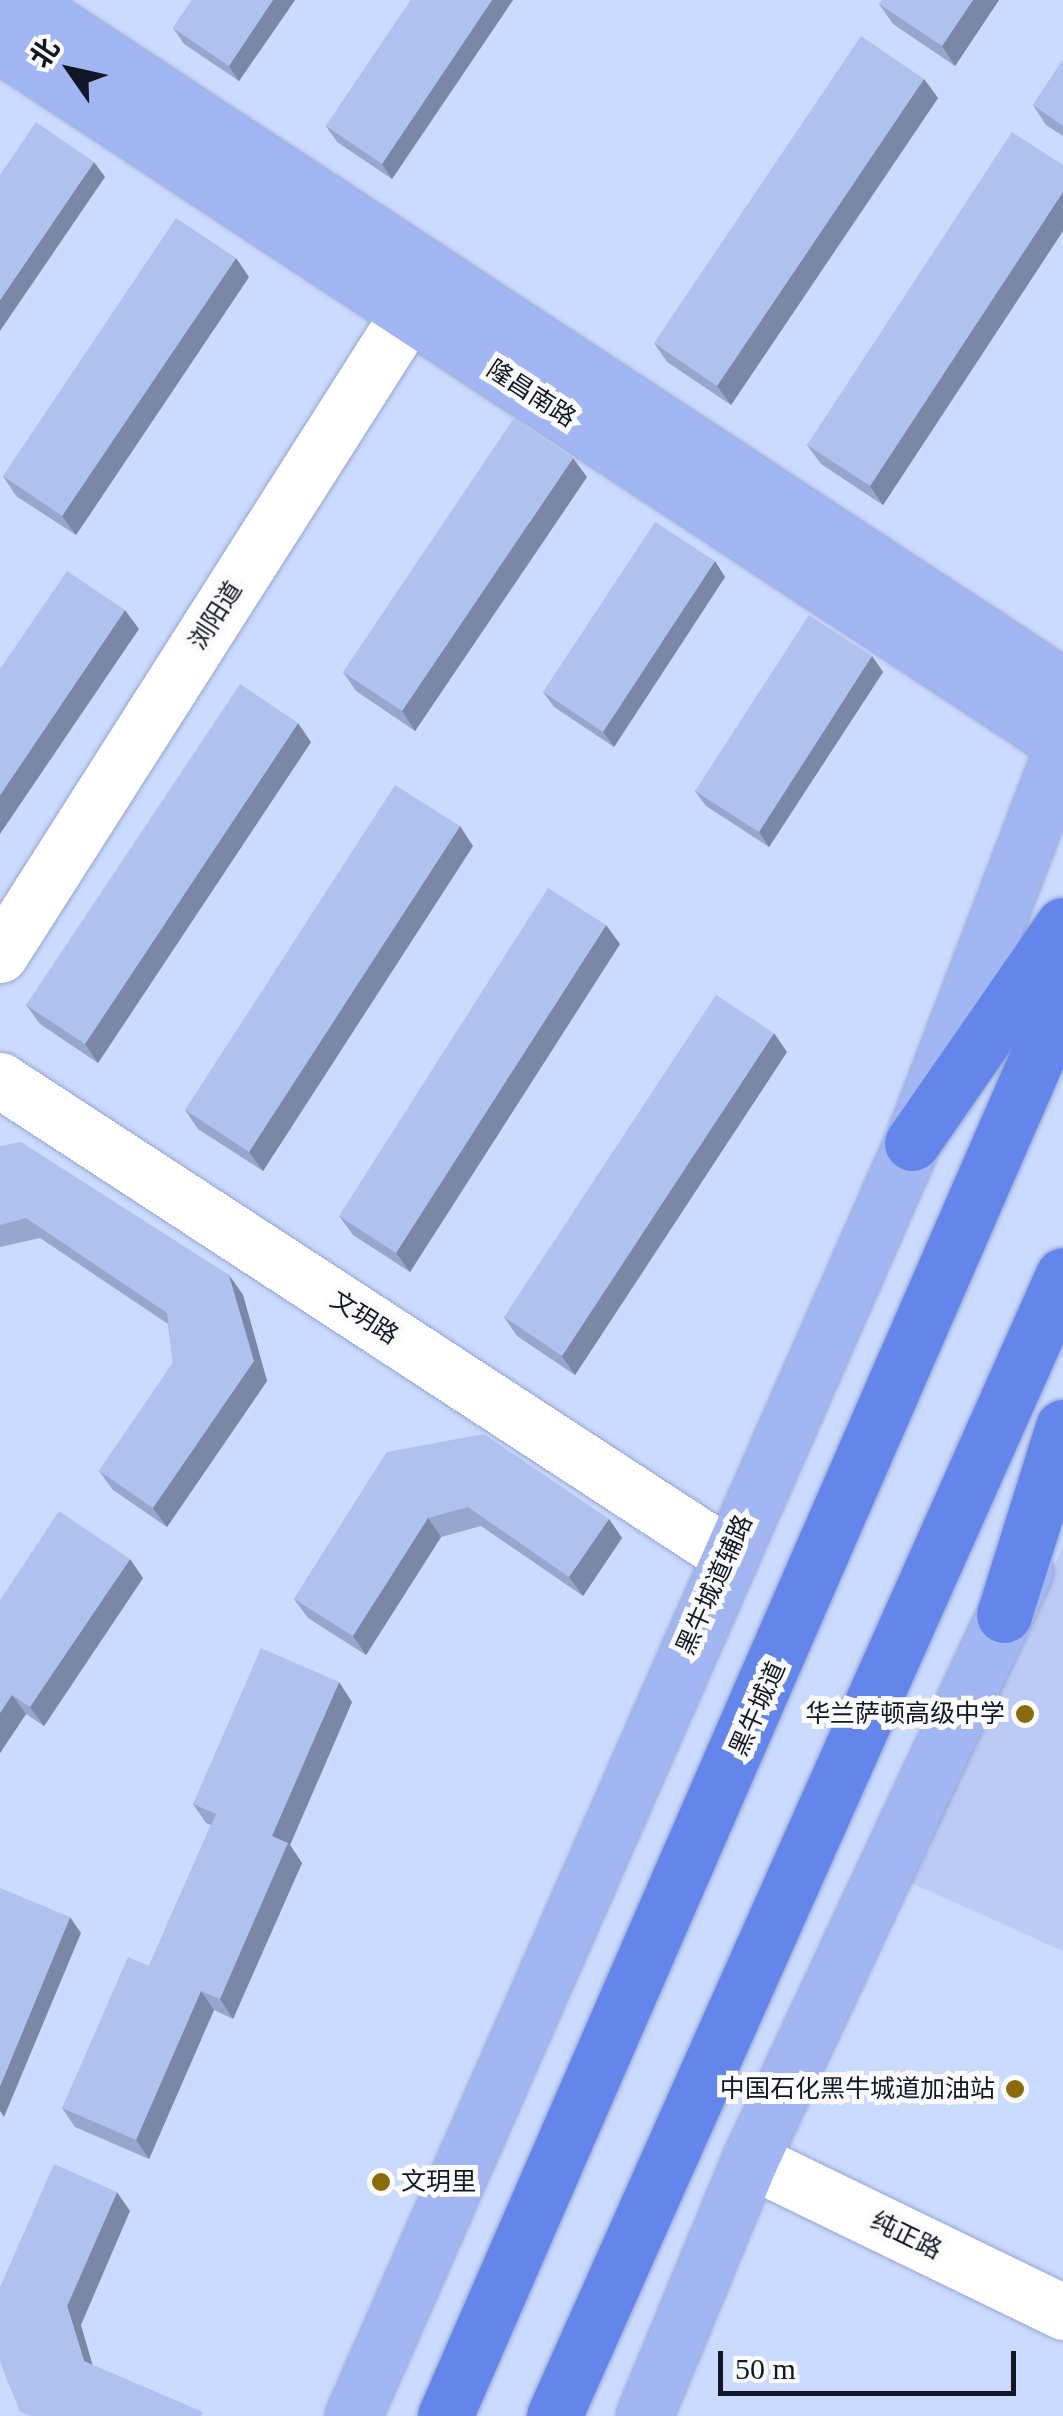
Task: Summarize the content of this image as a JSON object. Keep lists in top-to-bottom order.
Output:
{
  "streets": {
    "highway": ["黑牛城道"],
    "main road": ["隆昌南路", "黑牛城道辅路"],
    "street": ["浏阳道", "文玥路", "纯正路"]
  },
  "crossings": [
    ["隆昌南路", "浏阳道"],
    ["隆昌南路", "黑牛城道辅路"],
    ["文玥路", "黑牛城道辅路"]
  ],
  "places": ["华兰萨顿高级中学", "中国石化黑牛城道加油站", "文玥里"],
  "scale_bar": "50 m",
  "north": "top left"
}
